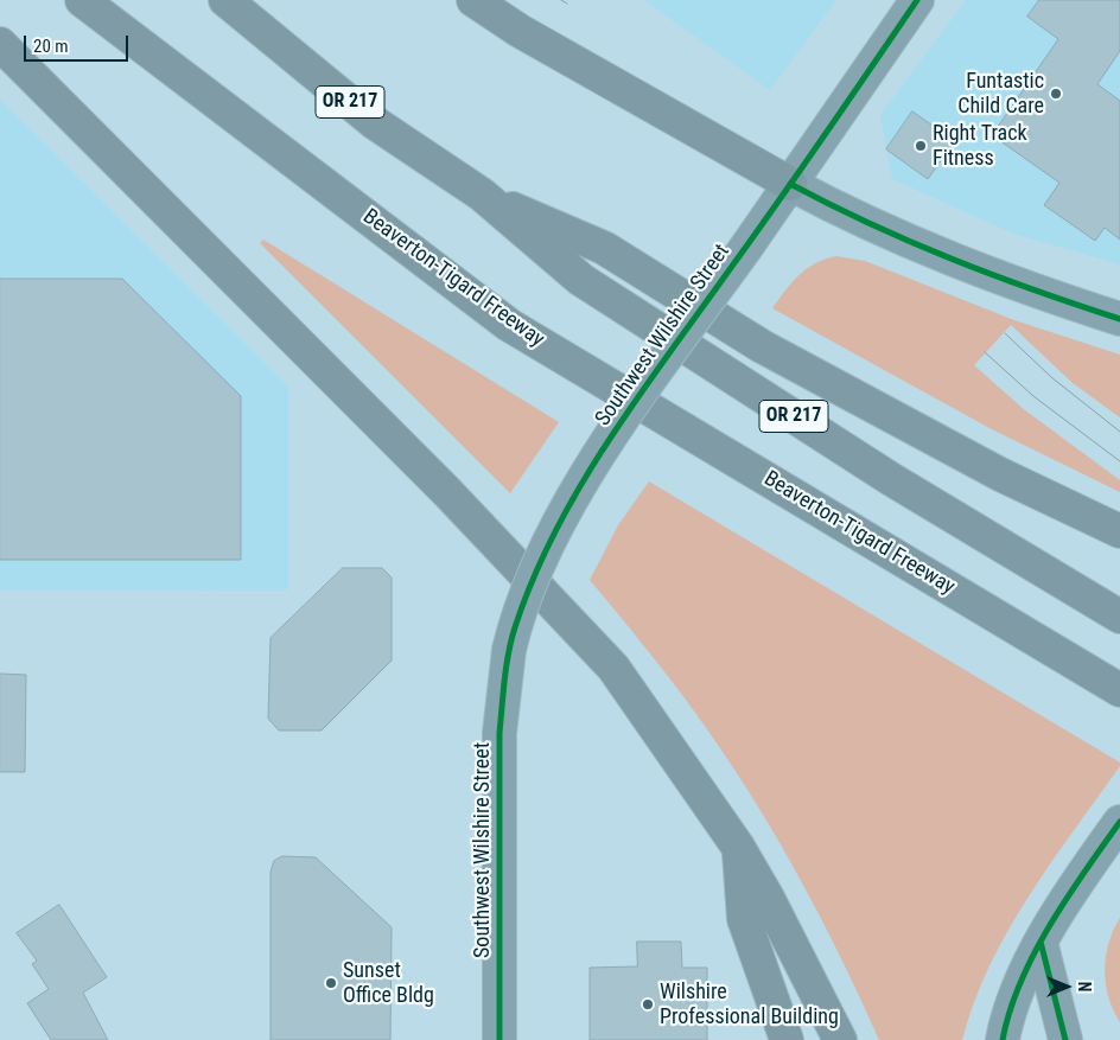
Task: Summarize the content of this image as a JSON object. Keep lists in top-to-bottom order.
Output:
{
  "streets": {
    "highway": ["OR 217", "Beaverton-Tigard Freeway"],
    "street": ["Southwest Wilshire Street"]
  },
  "places": [
    "Funtastic Child Care",
    "Right Track Fitness",
    "Sunset Office Bldg",
    "Wilshire Professional Building"
  ],
  "scale_bar": "20 m",
  "north": "right"
}
